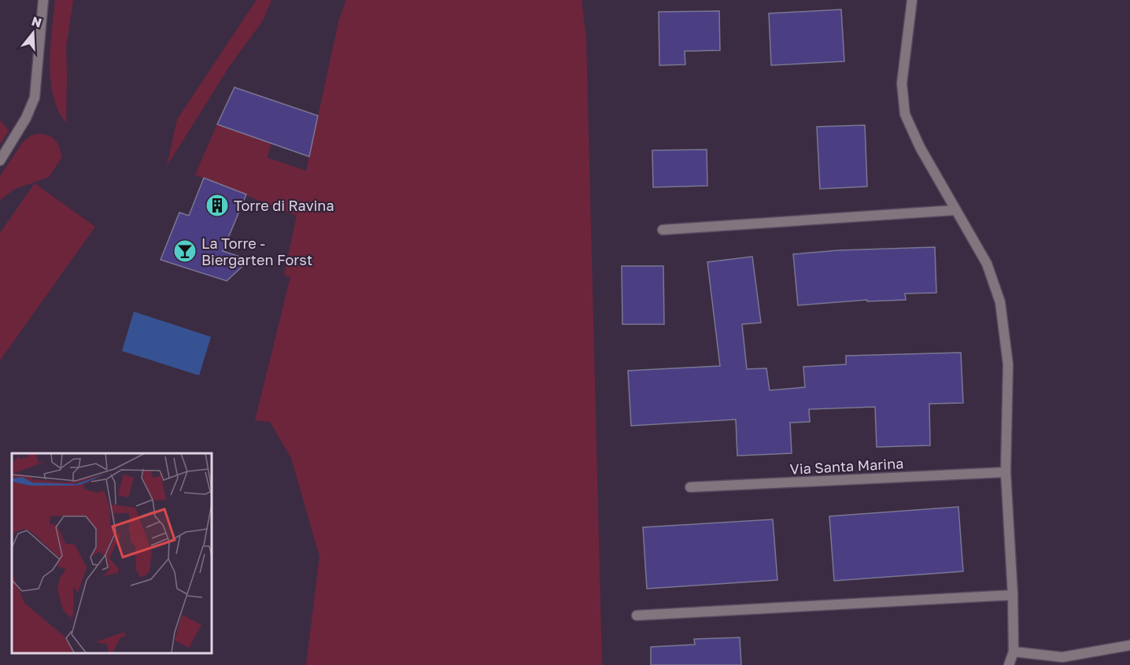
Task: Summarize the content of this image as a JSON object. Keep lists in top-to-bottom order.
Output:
{
  "streets": {
    "street": ["Via Santa Marina"]
  },
  "places": {
    "building": ["Torre di Ravina"],
    "bar": ["La Torre - Biergarten Forst"]
  },
  "north": "top"
}
